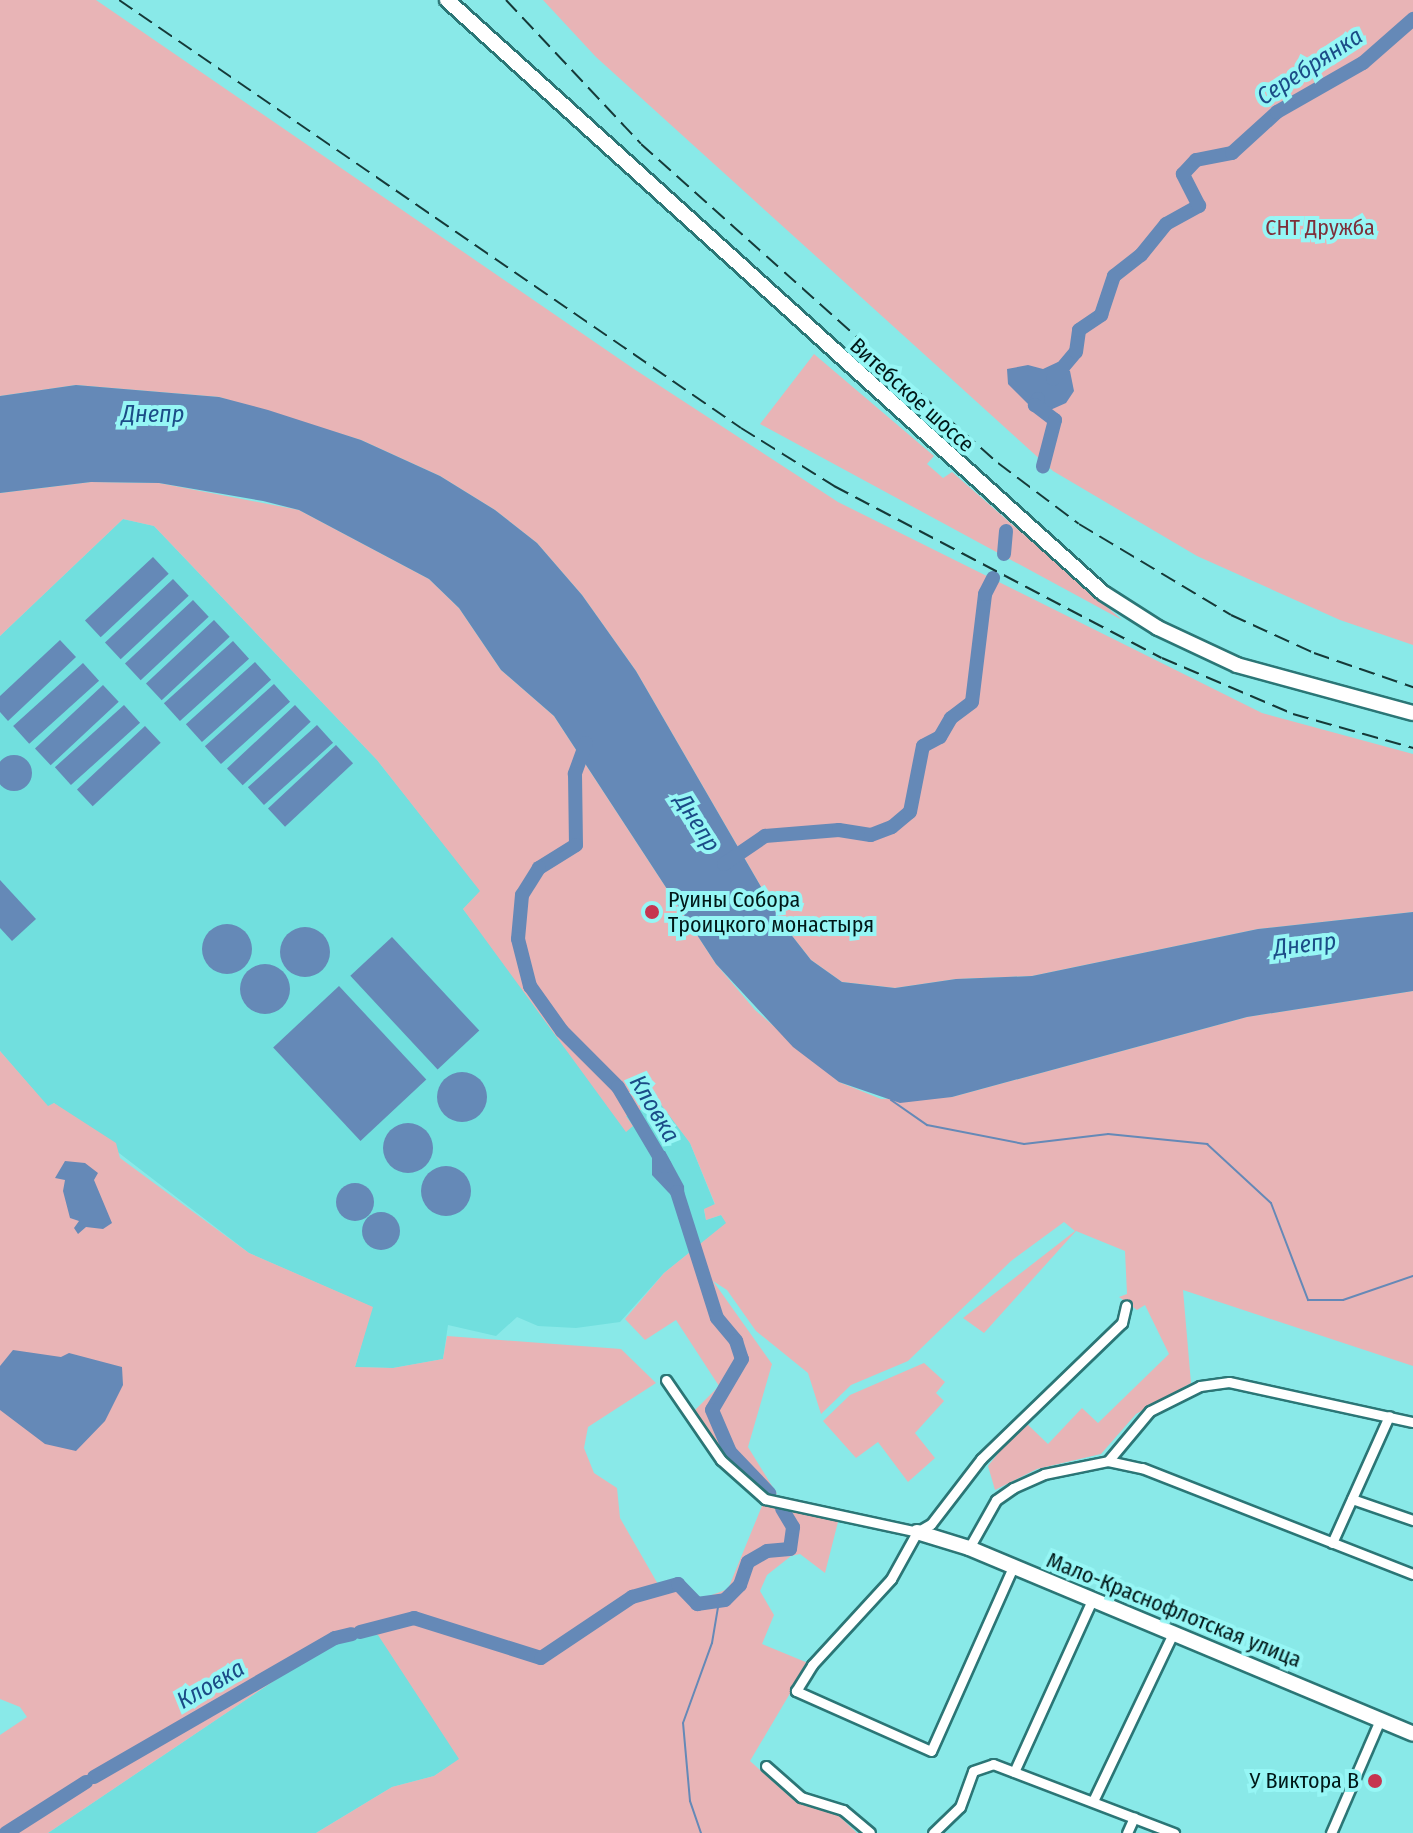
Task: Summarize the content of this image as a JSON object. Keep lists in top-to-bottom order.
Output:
{
  "streets": {
    "main road": ["Витебское шоссе", "Мало-Краснофлотская улица"]
  },
  "water": ["Серебрянка", "Днепр", "Кловка"],
  "parks": ["СНТ Дружба"],
  "places": ["Руины Собора Троицкого монастыря", "У Виктора В"]
}
